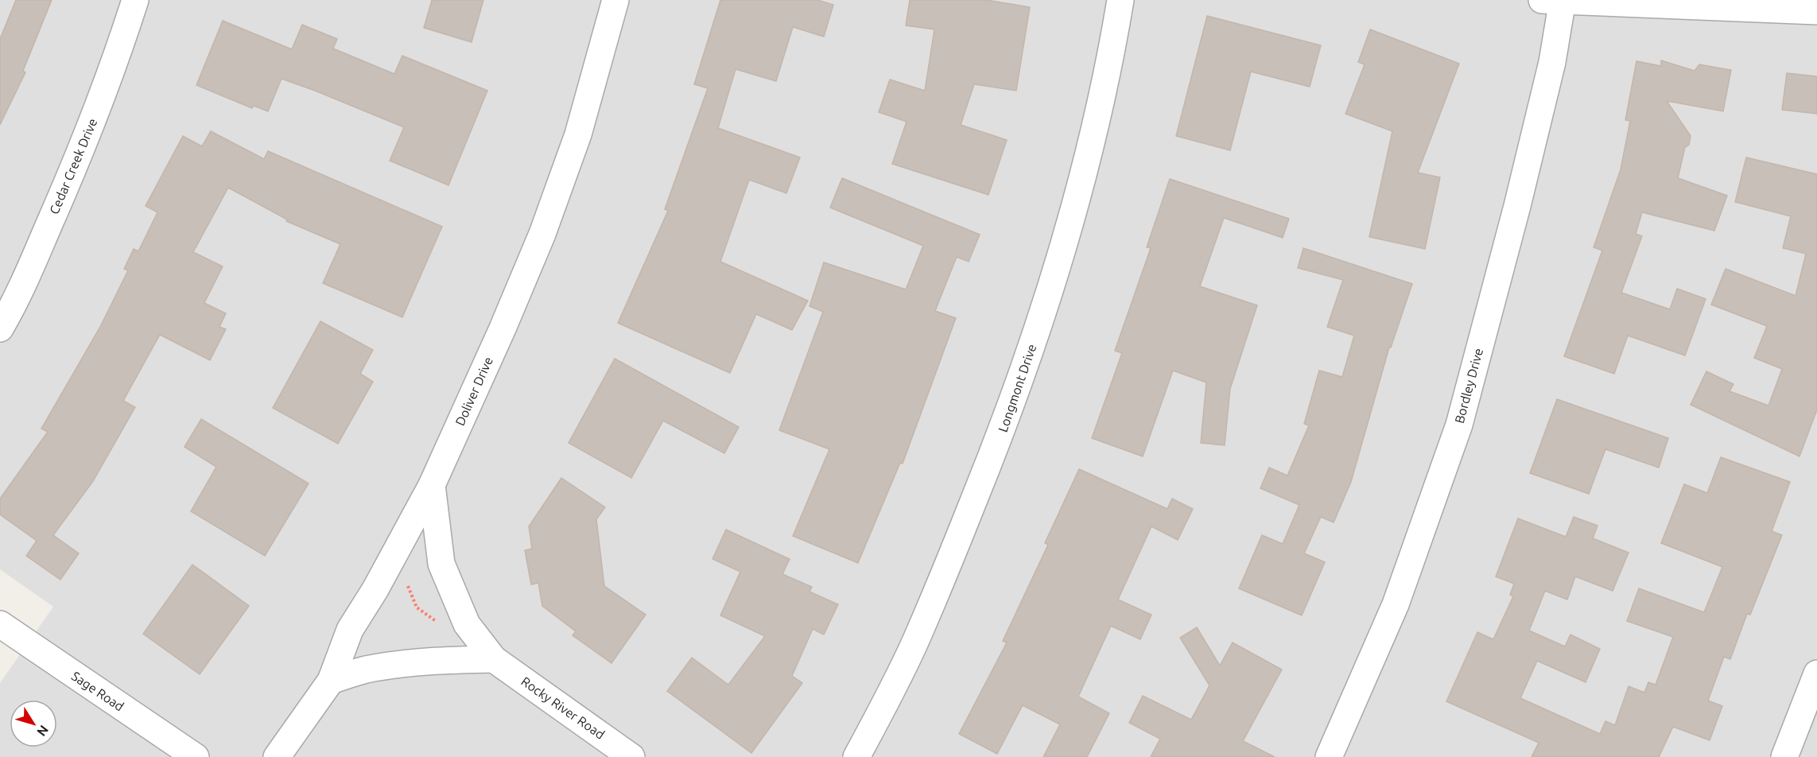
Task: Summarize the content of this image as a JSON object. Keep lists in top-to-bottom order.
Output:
{
  "streets": {
    "street": [
      "Cedar Creek Drive",
      "Bordley Drive",
      "Longmont Drive",
      "Doliver Drive",
      "Sage Road",
      "Rocky River Road"
    ]
  },
  "crossings": [
    ["Doliver Drive", "Rocky River Road"]
  ],
  "north": "bottom right"
}
